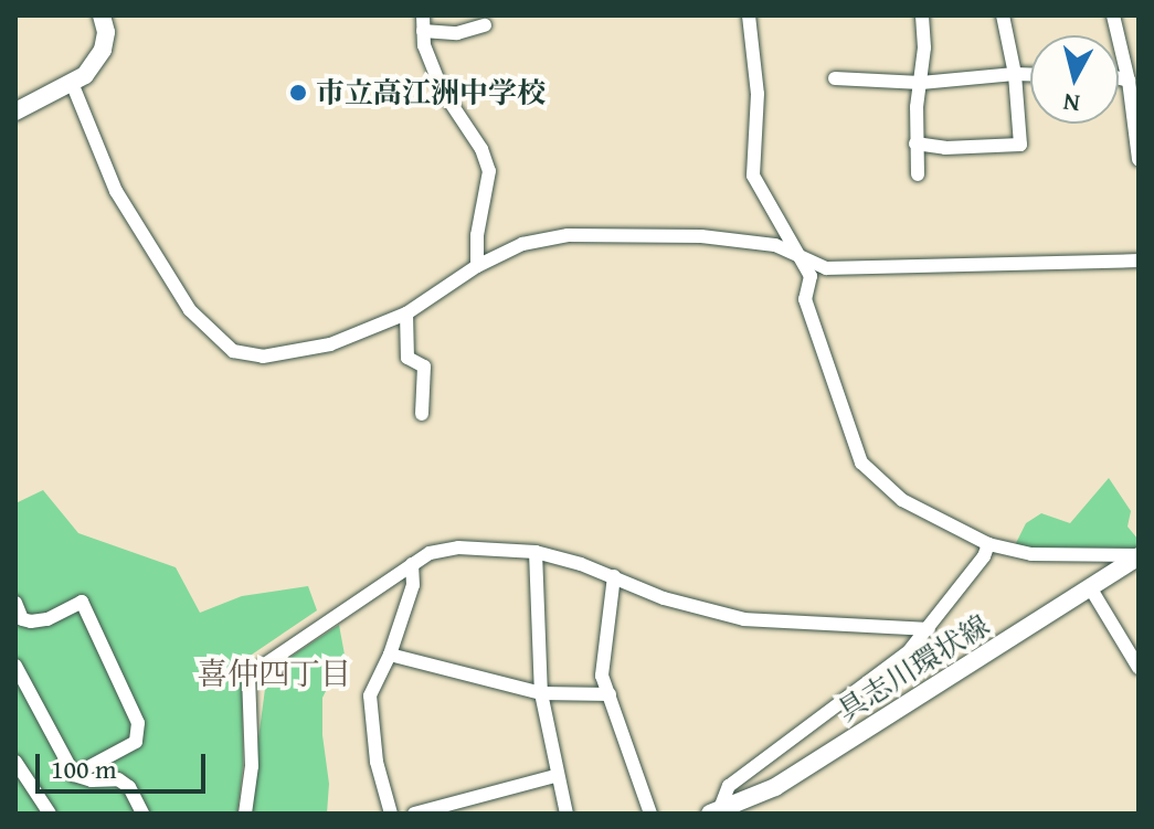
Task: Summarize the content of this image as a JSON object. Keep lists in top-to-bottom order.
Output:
{
  "streets": {
    "main road": ["具志川環状線"]
  },
  "districts": ["喜仲四丁目"],
  "places": ["市立高江洲中学校"],
  "scale_bar": "100 m",
  "north": "bottom"
}
